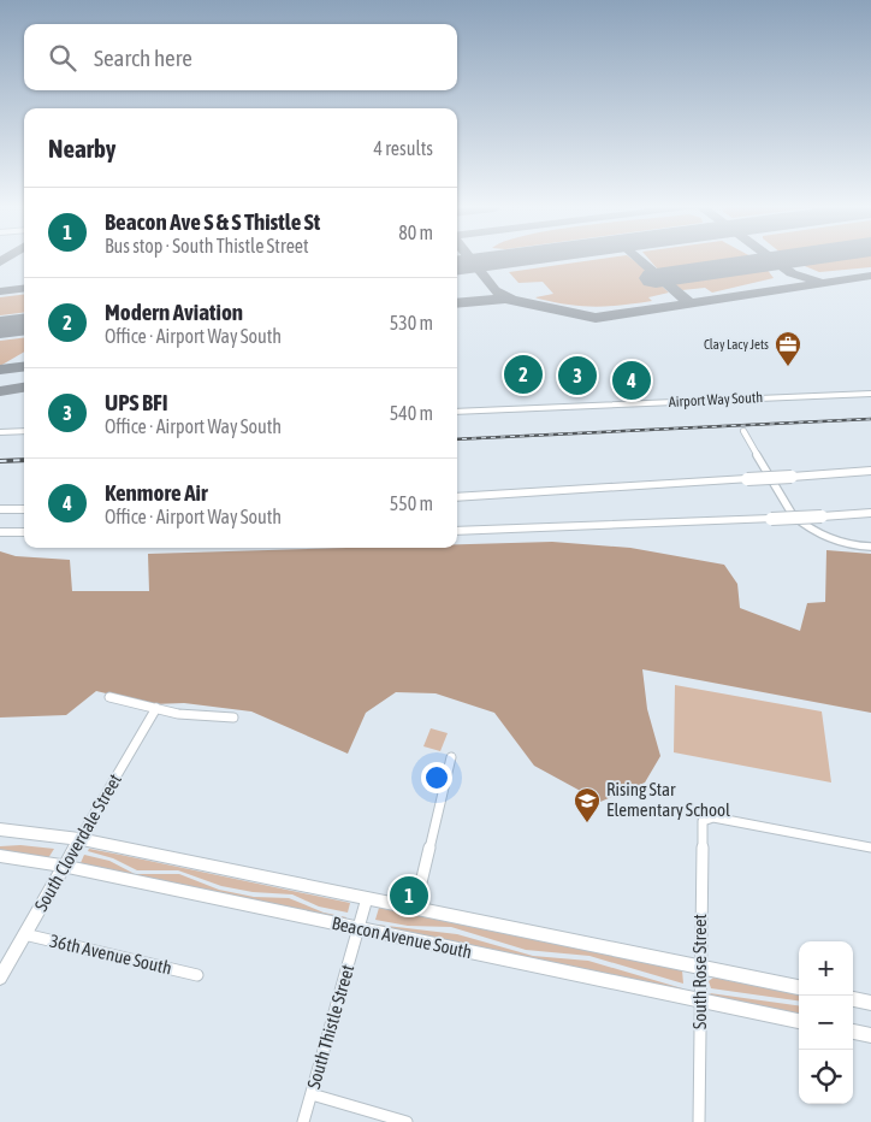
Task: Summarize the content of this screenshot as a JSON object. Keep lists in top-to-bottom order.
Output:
{
  "streets": {
    "main road": ["Airport Way South", "South Cloverdale Street", "Beacon Avenue South"],
    "street": ["36th Avenue South", "South Rose Street", "South Thistle Street"]
  },
  "crossings": [
    ["South Cloverdale Street", "Beacon Avenue South"],
    ["South Cloverdale Street", "36th Avenue South"],
    ["Beacon Avenue South", "South Rose Street"],
    ["Beacon Avenue South", "South Thistle Street"]
  ],
  "places": {
    "office": ["Clay Lacy Jets"],
    "school or university": ["Rising Star Elementary School"]
  },
  "page": {
    "search": "Search here",
    "heading": ["Nearby", "4 results"],
    "list": [
      {
        "mark": "1",
        "name": "Beacon Ave S & S Thistle St",
        "note": "Bus stop · South Thistle Street",
        "value": "80 m"
      },
      {
        "mark": "2",
        "name": "Modern Aviation",
        "note": "Office · Airport Way South",
        "value": "530 m"
      },
      {
        "mark": "3",
        "name": "UPS BFI",
        "note": "Office · Airport Way South",
        "value": "540 m"
      },
      {
        "mark": "4",
        "name": "Kenmore Air",
        "note": "Office · Airport Way South",
        "value": "550 m"
      }
    ],
    "pins": [
      "2",
      "3",
      "4",
      "1"
    ],
    "map_buttons": ["+", "−"]
  }
}
